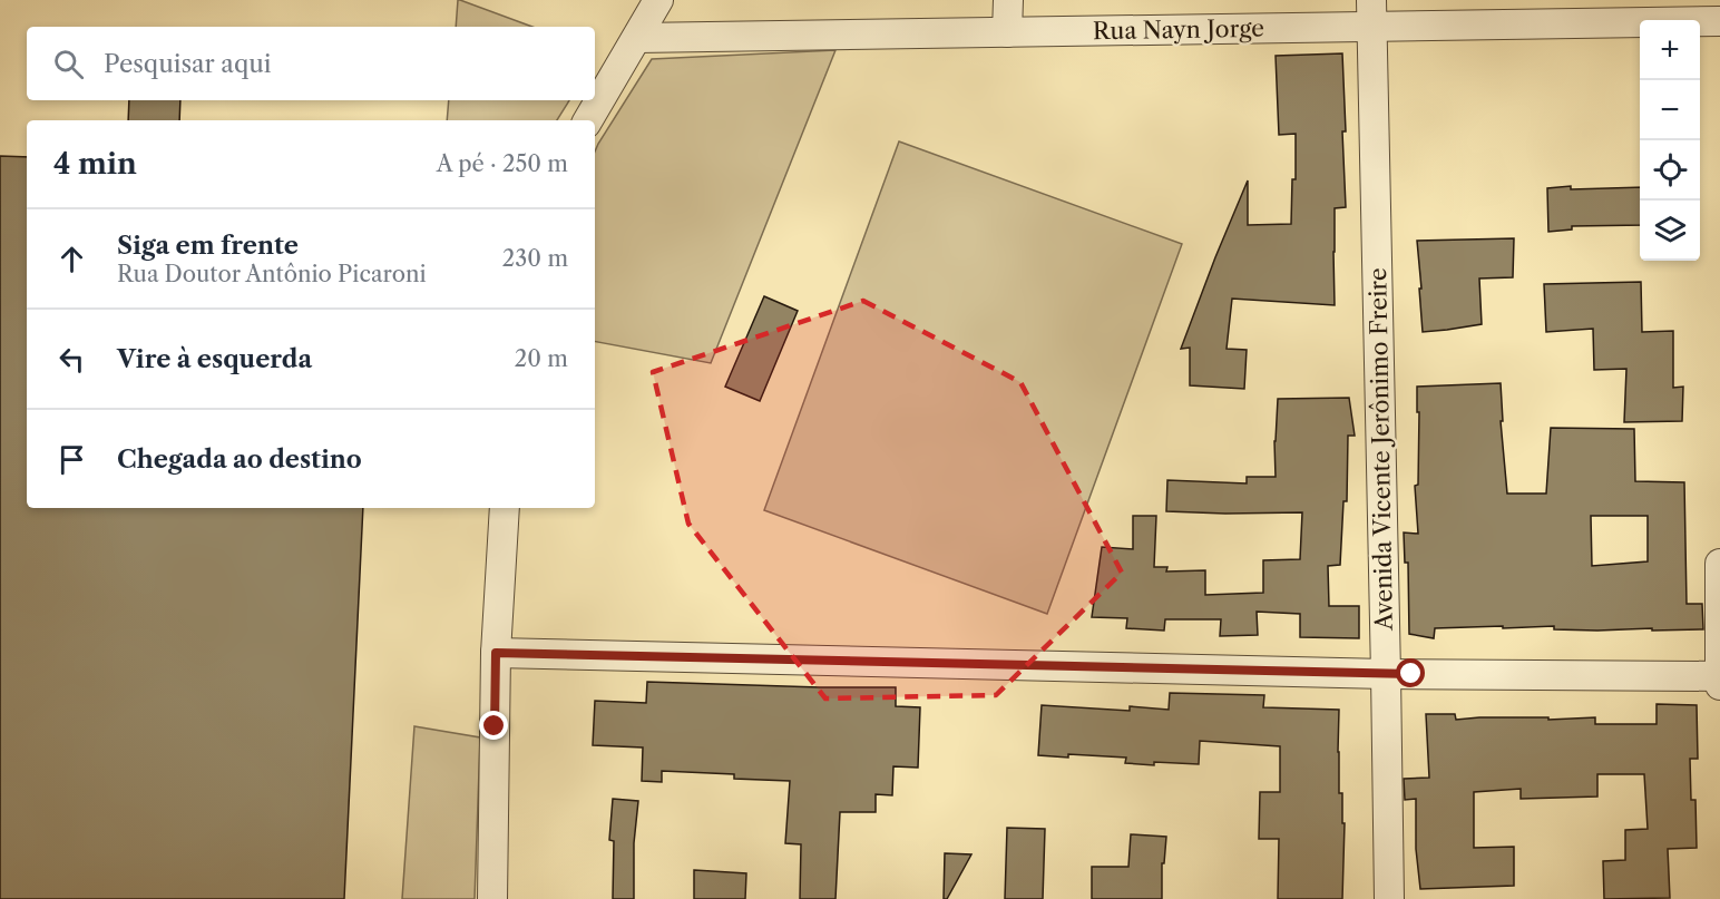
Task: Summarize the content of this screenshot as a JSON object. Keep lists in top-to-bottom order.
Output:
{
  "streets": {
    "street": ["Rua Nayn Jorge", "Avenida Vicente Jerônimo Freire"]
  },
  "crossings": [
    ["Rua Nayn Jorge", "Avenida Vicente Jerônimo Freire"]
  ],
  "page": {
    "map_buttons": ["+", "−"],
    "search": "Pesquisar aqui",
    "heading": ["4 min", "A pé · 250 m"],
    "list": [
      ["Siga em frente", "Rua Doutor Antônio Picaroni", "230 m"],
      ["Vire à esquerda", "20 m"],
      "Chegada ao destino"
    ]
  }
}
